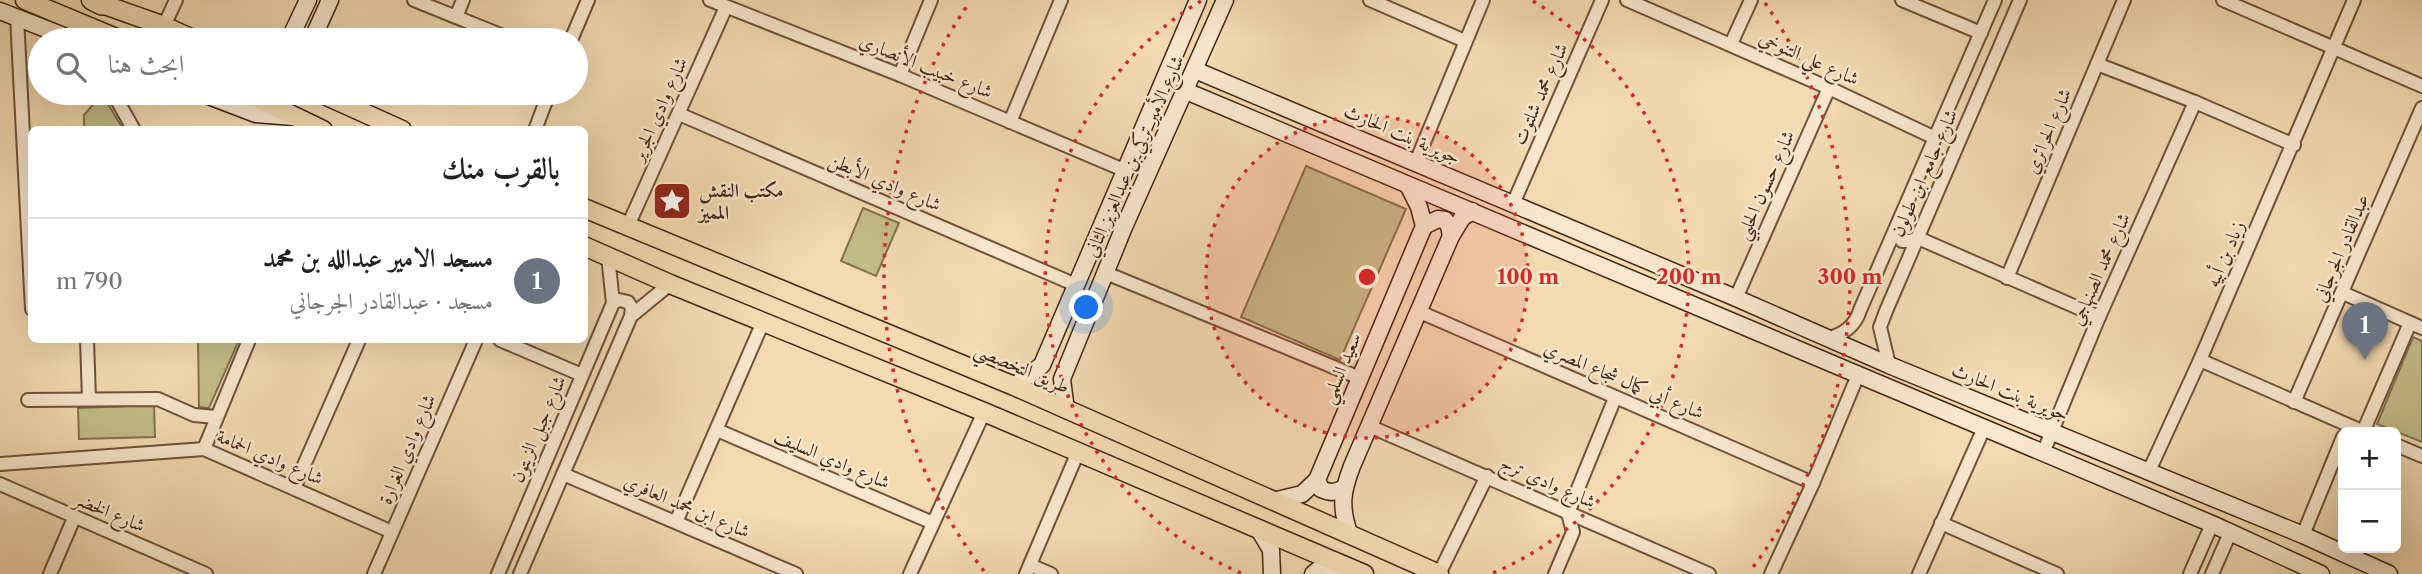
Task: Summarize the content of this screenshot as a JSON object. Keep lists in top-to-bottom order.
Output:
{
  "streets": {
    "main road": ["طريق التخصصي"],
    "street": [
      "شارع علي التنوخي",
      "شارع خبيب الأنصاري",
      "شارع محمد شلتوت",
      "شارع وادي الجرير",
      "شارع الحرائري",
      "جويرية بنت الحارث",
      "شارع الأمير تركي بن عبدالعزيز الثاني",
      "شارع جامع ابن طولون",
      "شارع وادي الأبطن",
      "شارع حسون الحلبي",
      "عبدالقادر الجرجاني",
      "زياد بن أبيه",
      "شارع محمد الصنهاجي",
      "سعيد السلمي",
      "شارع أبي كمال شجاع المصري",
      "شارع جبل الزيتون",
      "شارع وادي الغرارة",
      "شارع وادي الحمامة",
      "شارع وادي السليف",
      "شارع وادي ترج",
      "شارع ابن محمد العافري",
      "شارع الخضر"
    ]
  },
  "crossings": [
    ["شارع علي التنوخي", "شارع جامع ابن طولون"],
    ["شارع علي التنوخي", "شارع حسون الحلبي"],
    ["شارع خبيب الأنصاري", "شارع وادي الجرير"],
    ["شارع خبيب الأنصاري", "شارع الأمير تركي بن عبدالعزيز الثاني"],
    ["شارع محمد شلتوت", "جويرية بنت الحارث"],
    ["شارع وادي الجرير", "شارع وادي الأبطن"],
    ["شارع وادي الجرير", "طريق التخصصي"],
    ["جويرية بنت الحارث", "شارع الأمير تركي بن عبدالعزيز الثاني"],
    ["جويرية بنت الحارث", "شارع جامع ابن طولون"],
    ["جويرية بنت الحارث", "شارع حسون الحلبي"],
    ["جويرية بنت الحارث", "زياد بن أبيه"],
    ["جويرية بنت الحارث", "شارع محمد الصنهاجي"],
    ["شارع الأمير تركي بن عبدالعزيز الثاني", "شارع وادي الأبطن"],
    ["شارع الأمير تركي بن عبدالعزيز الثاني", "طريق التخصصي"],
    ["شارع جبل الزيتون", "شارع ابن محمد العافري"],
    ["شارع وادي الغرارة", "شارع وادي الحمامة"]
  ],
  "places": {
    "place": ["مكتب النقش المميز"]
  },
  "page": {
    "search": "ابحث هنا",
    "heading": "بالقرب منك",
    "list": [
      {
        "mark": "1",
        "name": "مسجد الامير عبدالله بن محمد",
        "note": "مسجد · عبدالقادر الجرجاني",
        "value": "790 m"
      }
    ],
    "pins": "1",
    "map_buttons": ["+", "−"]
  },
  "rings": ["100 m", "200 m", "300 m"]
}
